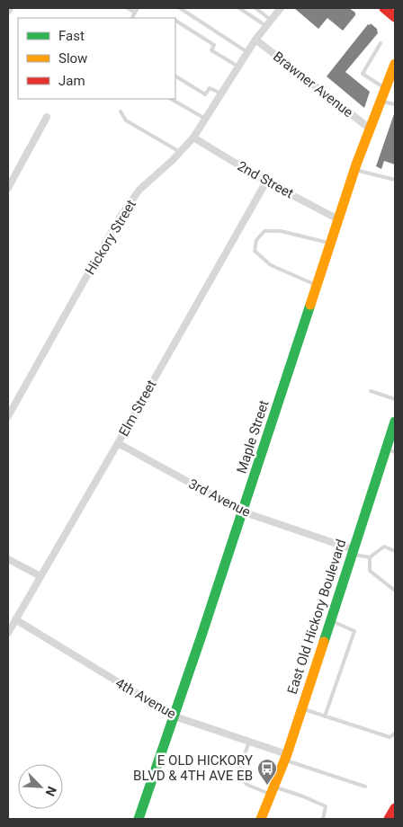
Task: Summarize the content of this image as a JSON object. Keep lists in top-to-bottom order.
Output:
{
  "streets": {
    "street": [
      "Brawner Avenue",
      "2nd Street",
      "Hickory Street",
      "Elm Street",
      "Maple Street",
      "3rd Avenue",
      "East Old Hickory Boulevard",
      "4th Avenue"
    ]
  },
  "crossings": [
    ["Brawner Avenue", "Hickory Street"],
    ["Brawner Avenue", "Maple Street"],
    ["2nd Street", "Hickory Street"],
    ["2nd Street", "Elm Street"],
    ["2nd Street", "Maple Street"],
    ["Elm Street", "3rd Avenue"],
    ["Elm Street", "4th Avenue"],
    ["Maple Street", "3rd Avenue"],
    ["Maple Street", "4th Avenue"],
    ["3rd Avenue", "East Old Hickory Boulevard"],
    ["East Old Hickory Boulevard", "4th Avenue"]
  ],
  "places": {
    "bus stop": ["E OLD HICKORY BLVD & 4TH AVE EB"]
  },
  "legend": ["Fast", "Slow", "Jam"],
  "north": "bottom right"
}
